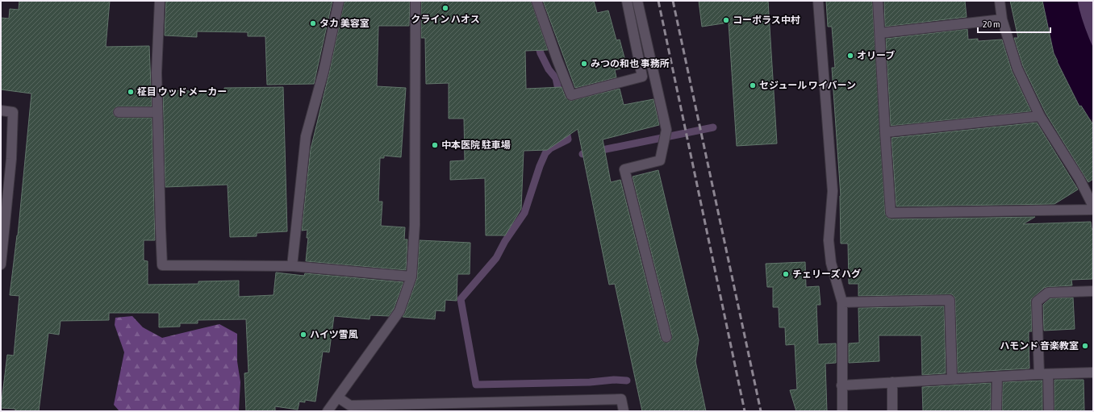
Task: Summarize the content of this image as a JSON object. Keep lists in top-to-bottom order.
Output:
{
  "places": [
    "クライン ハオス",
    "コーポラス中村",
    "タカ 美容室",
    "オリーブ",
    "みつの和也 事務所",
    "セジュール ワイバーン",
    "柾目 ウッド メーカー",
    "中本医院 駐車場",
    "チェリーズ ハグ",
    "ハイツ雪風",
    "ハモンド 音楽教室"
  ],
  "scale_bar": "20 m"
}
